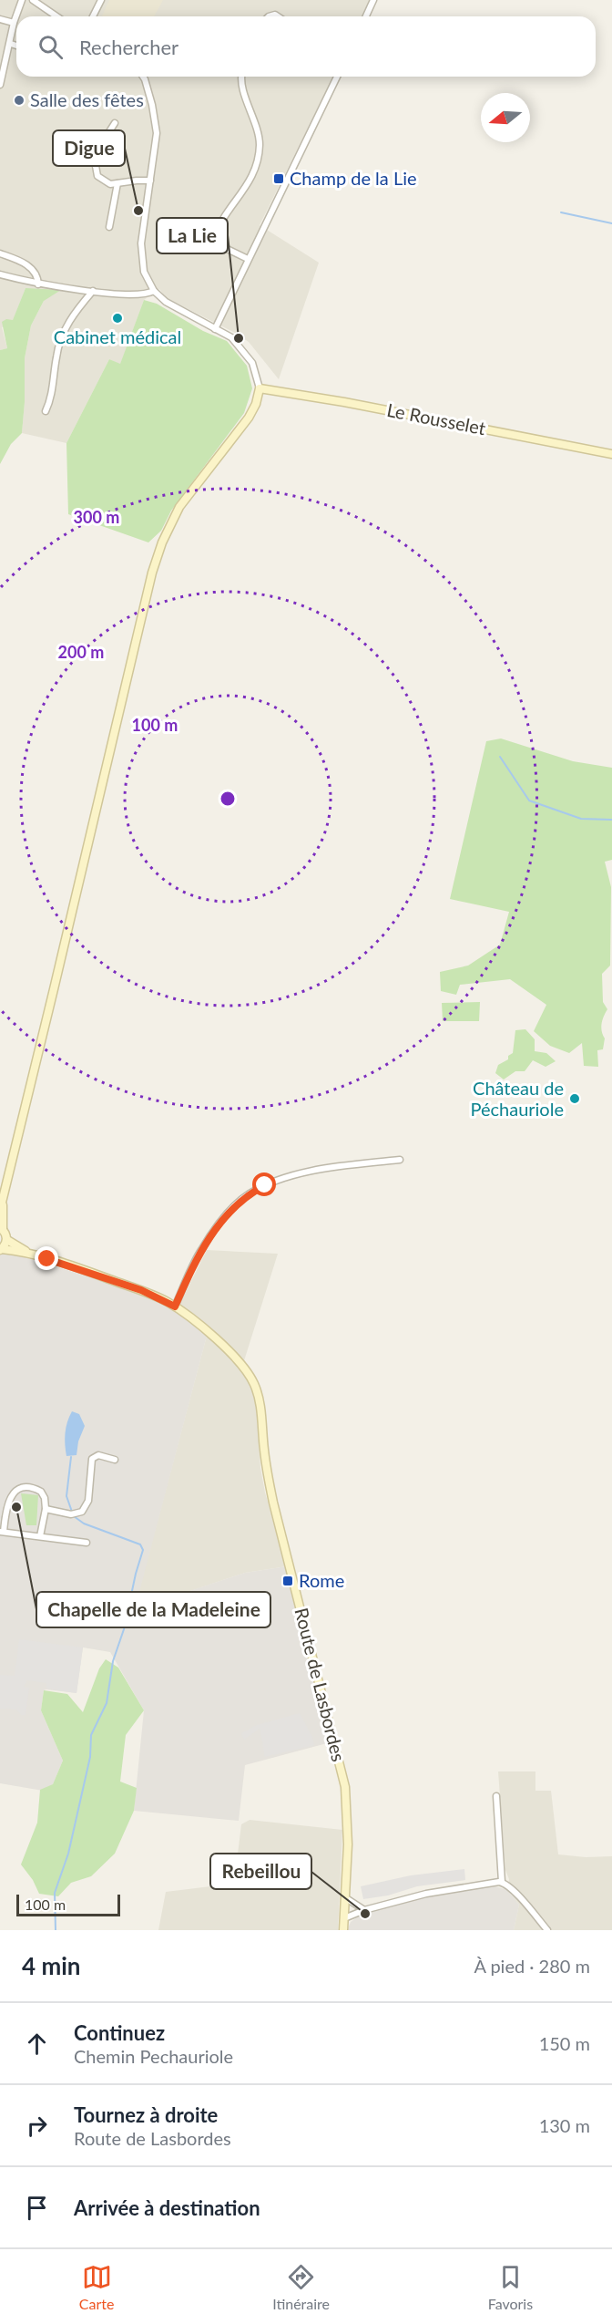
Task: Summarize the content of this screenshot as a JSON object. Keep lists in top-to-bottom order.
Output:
{
  "streets": {
    "street": ["Le Rousselet", "Route de Lasbordes"]
  },
  "places": {
    "other": [
      "Salle des fêtes",
      "Digue",
      "Cabinet médical",
      "La Lie",
      "Château de Péchauriole",
      "Chapelle de la Madeleine",
      "Rebeillou"
    ],
    "transit": ["Champ de la Lie", "Rome"]
  },
  "scale_bar": "100 m",
  "north": "left",
  "page": {
    "search": "Rechercher",
    "scale": "100 m",
    "heading": ["4 min", "À pied · 280 m"],
    "list": [
      ["Continuez", "Chemin Pechauriole", "150 m"],
      ["Tournez à droite", "Route de Lasbordes", "130 m"],
      "Arrivée à destination"
    ],
    "nav": ["Carte", "Itinéraire", "Favoris"]
  },
  "rings": ["300 m", "200 m", "100 m"]
}
